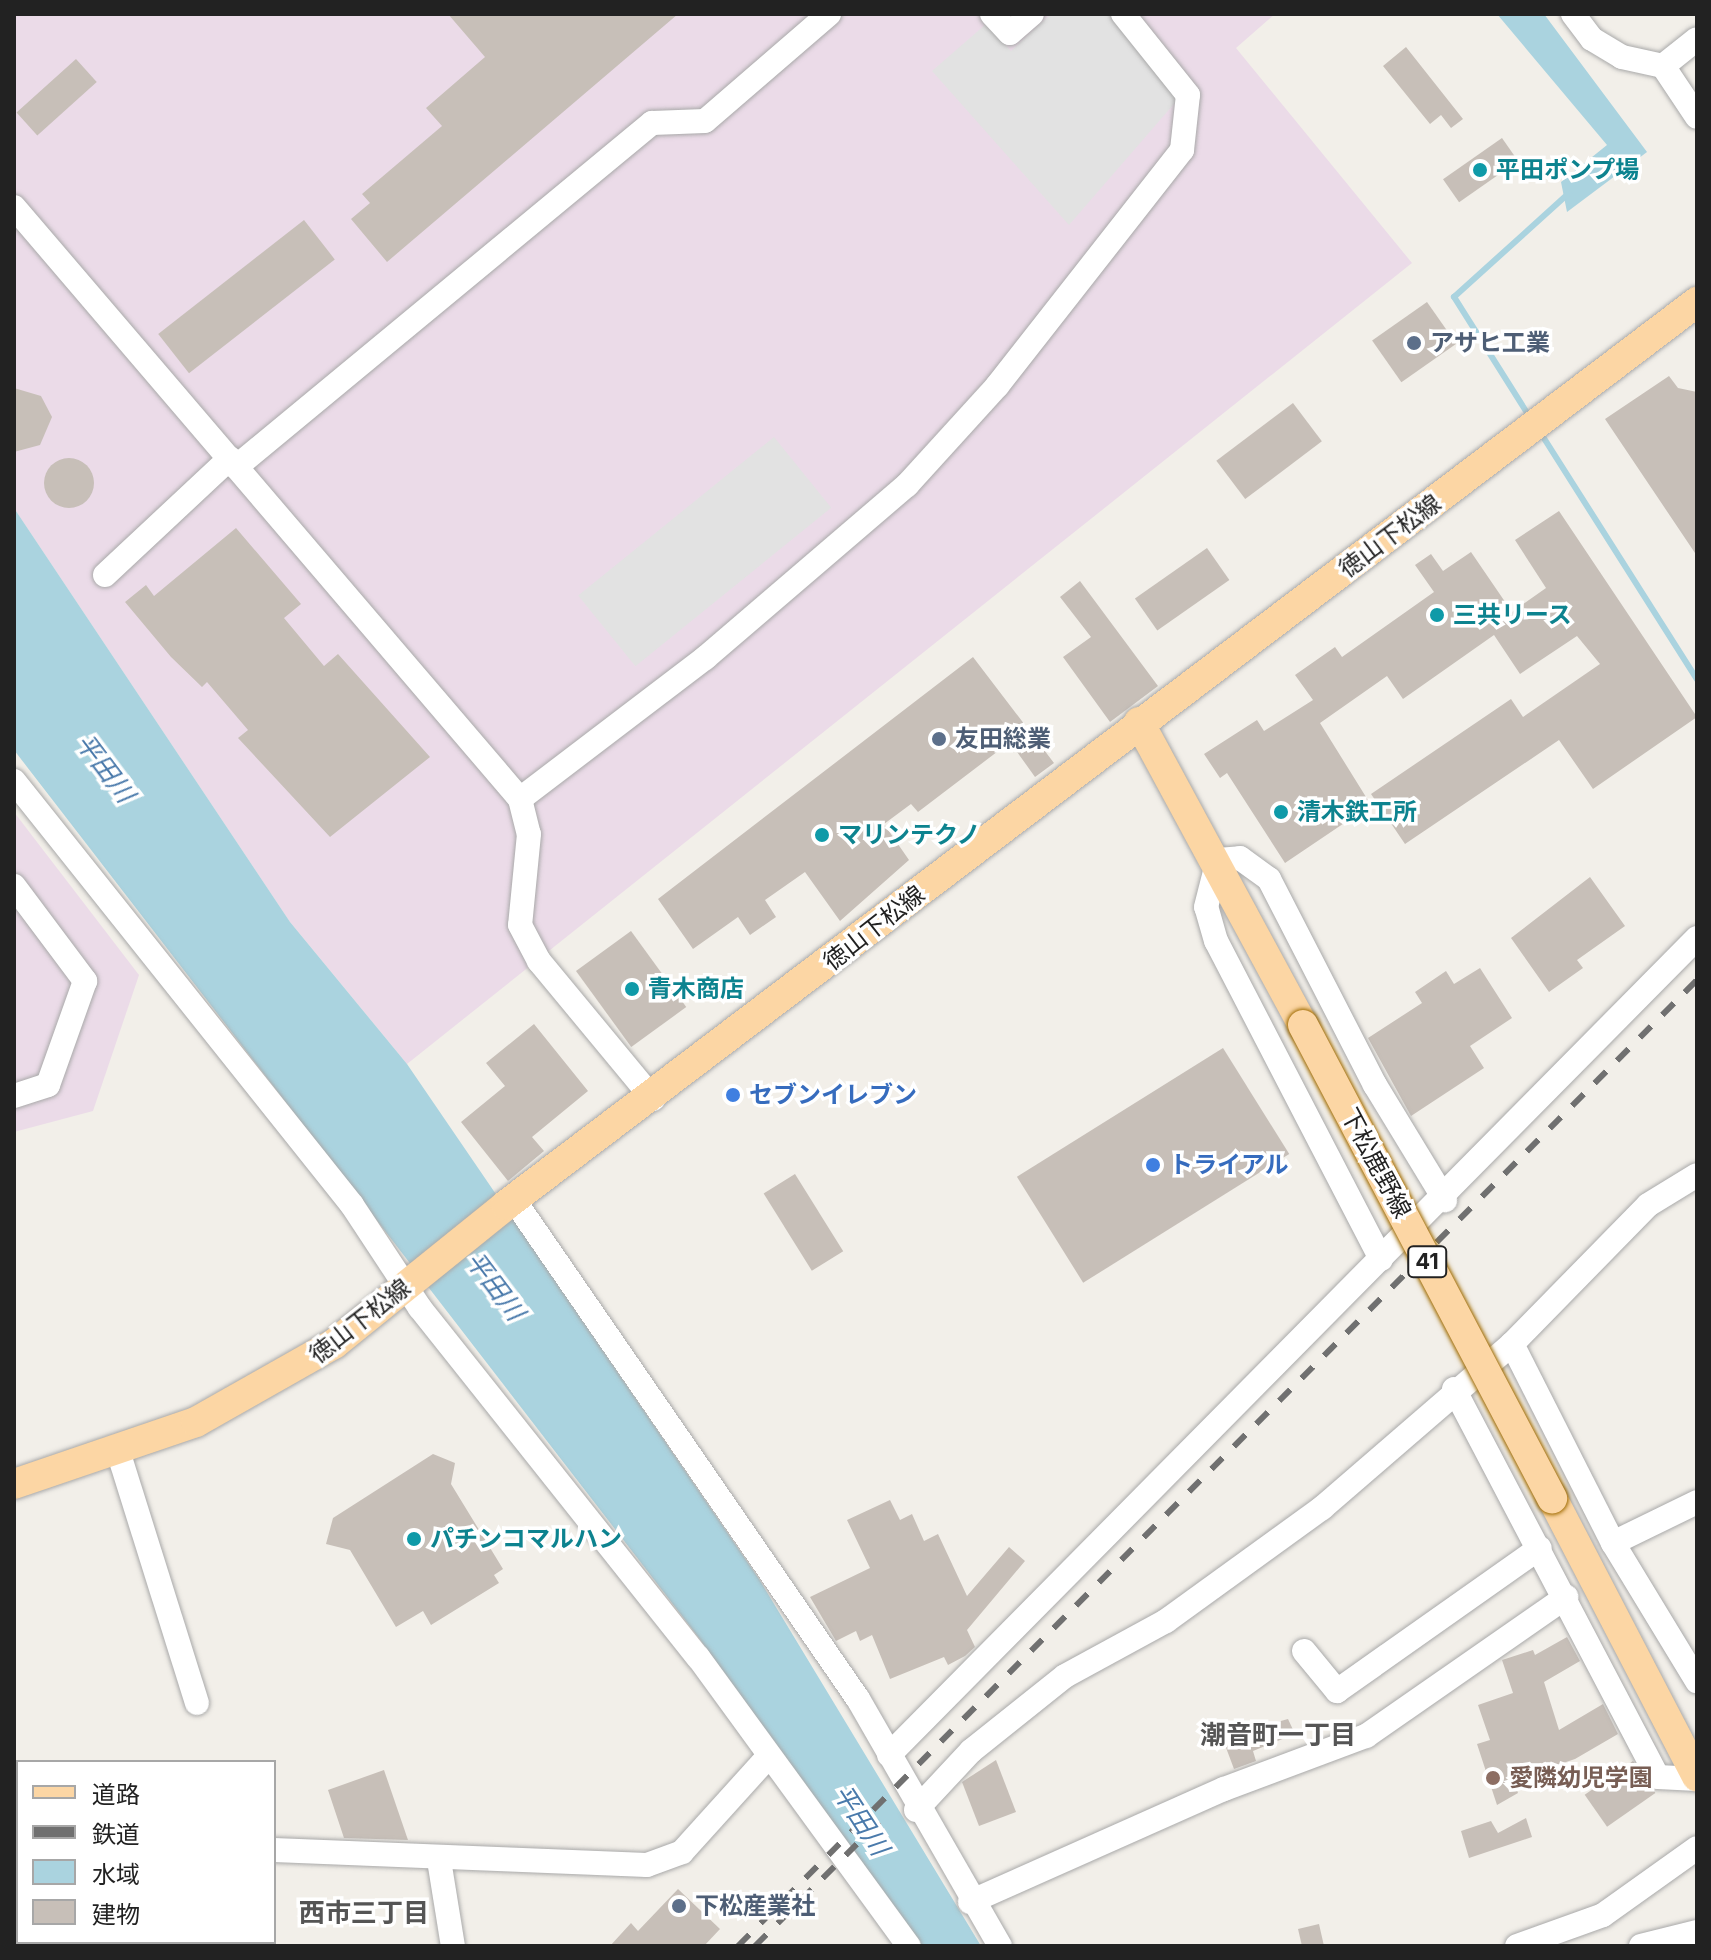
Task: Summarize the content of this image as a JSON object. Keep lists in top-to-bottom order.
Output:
{
  "streets": {
    "main road": ["徳山下松線", "下松鹿野線", "41"]
  },
  "crossings": [
    ["徳山下松線", "下松鹿野線"]
  ],
  "districts": ["潮音町一丁目", "西市三丁目"],
  "water": ["平田川"],
  "places": [
    "平田ポンプ場",
    "アサヒ工業",
    "三共リース",
    "友田総業",
    "清木鉄工所",
    "マリンテクノ",
    "青木商店",
    "セブンイレブン",
    "トライアル",
    "パチンコマルハン",
    "愛隣幼児学園",
    "下松産業社"
  ],
  "legend": [
    "道路",
    "鉄道",
    "水域",
    "建物"
  ]
}
